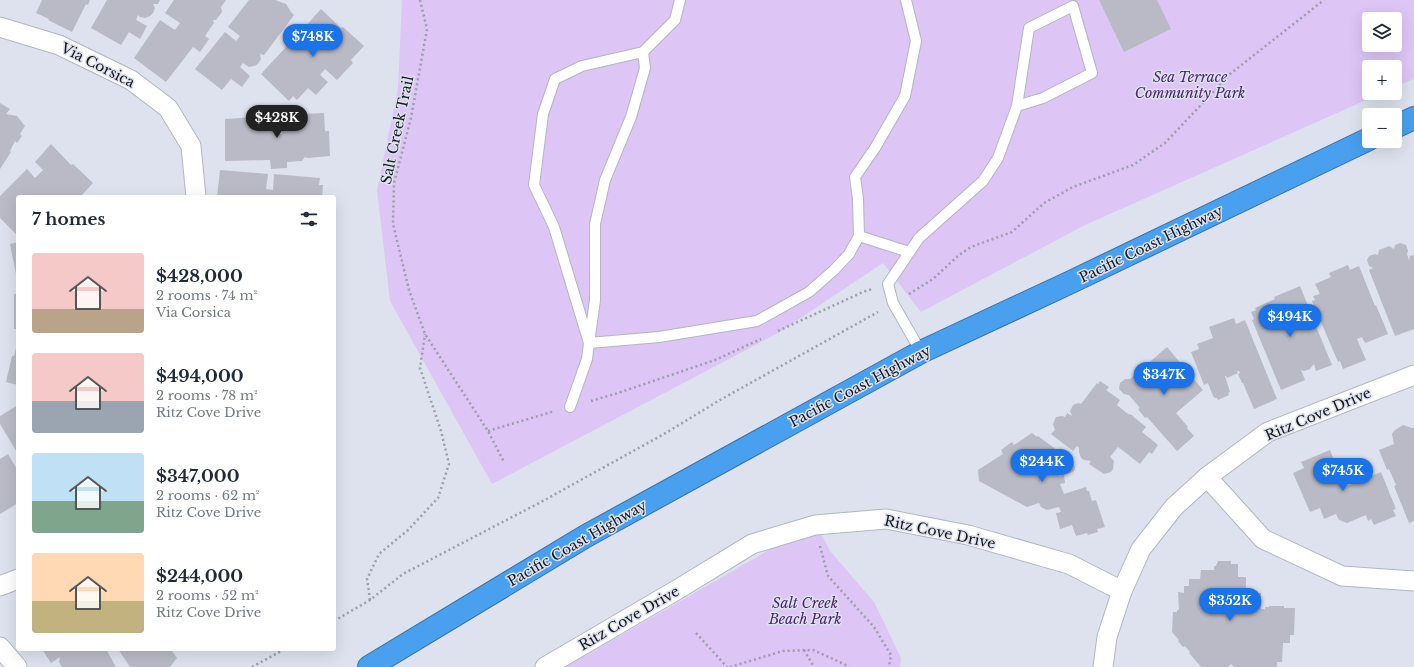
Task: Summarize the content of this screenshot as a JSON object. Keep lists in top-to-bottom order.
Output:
{
  "streets": {
    "highway": ["Pacific Coast Highway"],
    "street": ["Via Corsica", "Ritz Cove Drive"],
    "path": ["Salt Creek Trail"]
  },
  "parks": ["Sea Terrace Community Park", "Salt Creek Beach Park"],
  "page": {
    "map_buttons": ["+", "−"],
    "price": [
      "$748K",
      "$428K",
      "$494K",
      "$347K",
      "$244K",
      "$745K",
      "$352K"
    ],
    "heading": "7 homes",
    "list": [
      {
        "name": "$428,000",
        "note": "2 rooms · 74 m² · Via Corsica"
      },
      {
        "name": "$494,000",
        "note": "2 rooms · 78 m² · Ritz Cove Drive"
      },
      {
        "name": "$347,000",
        "note": "2 rooms · 62 m² · Ritz Cove Drive"
      },
      {
        "name": "$244,000",
        "note": "2 rooms · 52 m² · Ritz Cove Drive"
      }
    ]
  }
}
